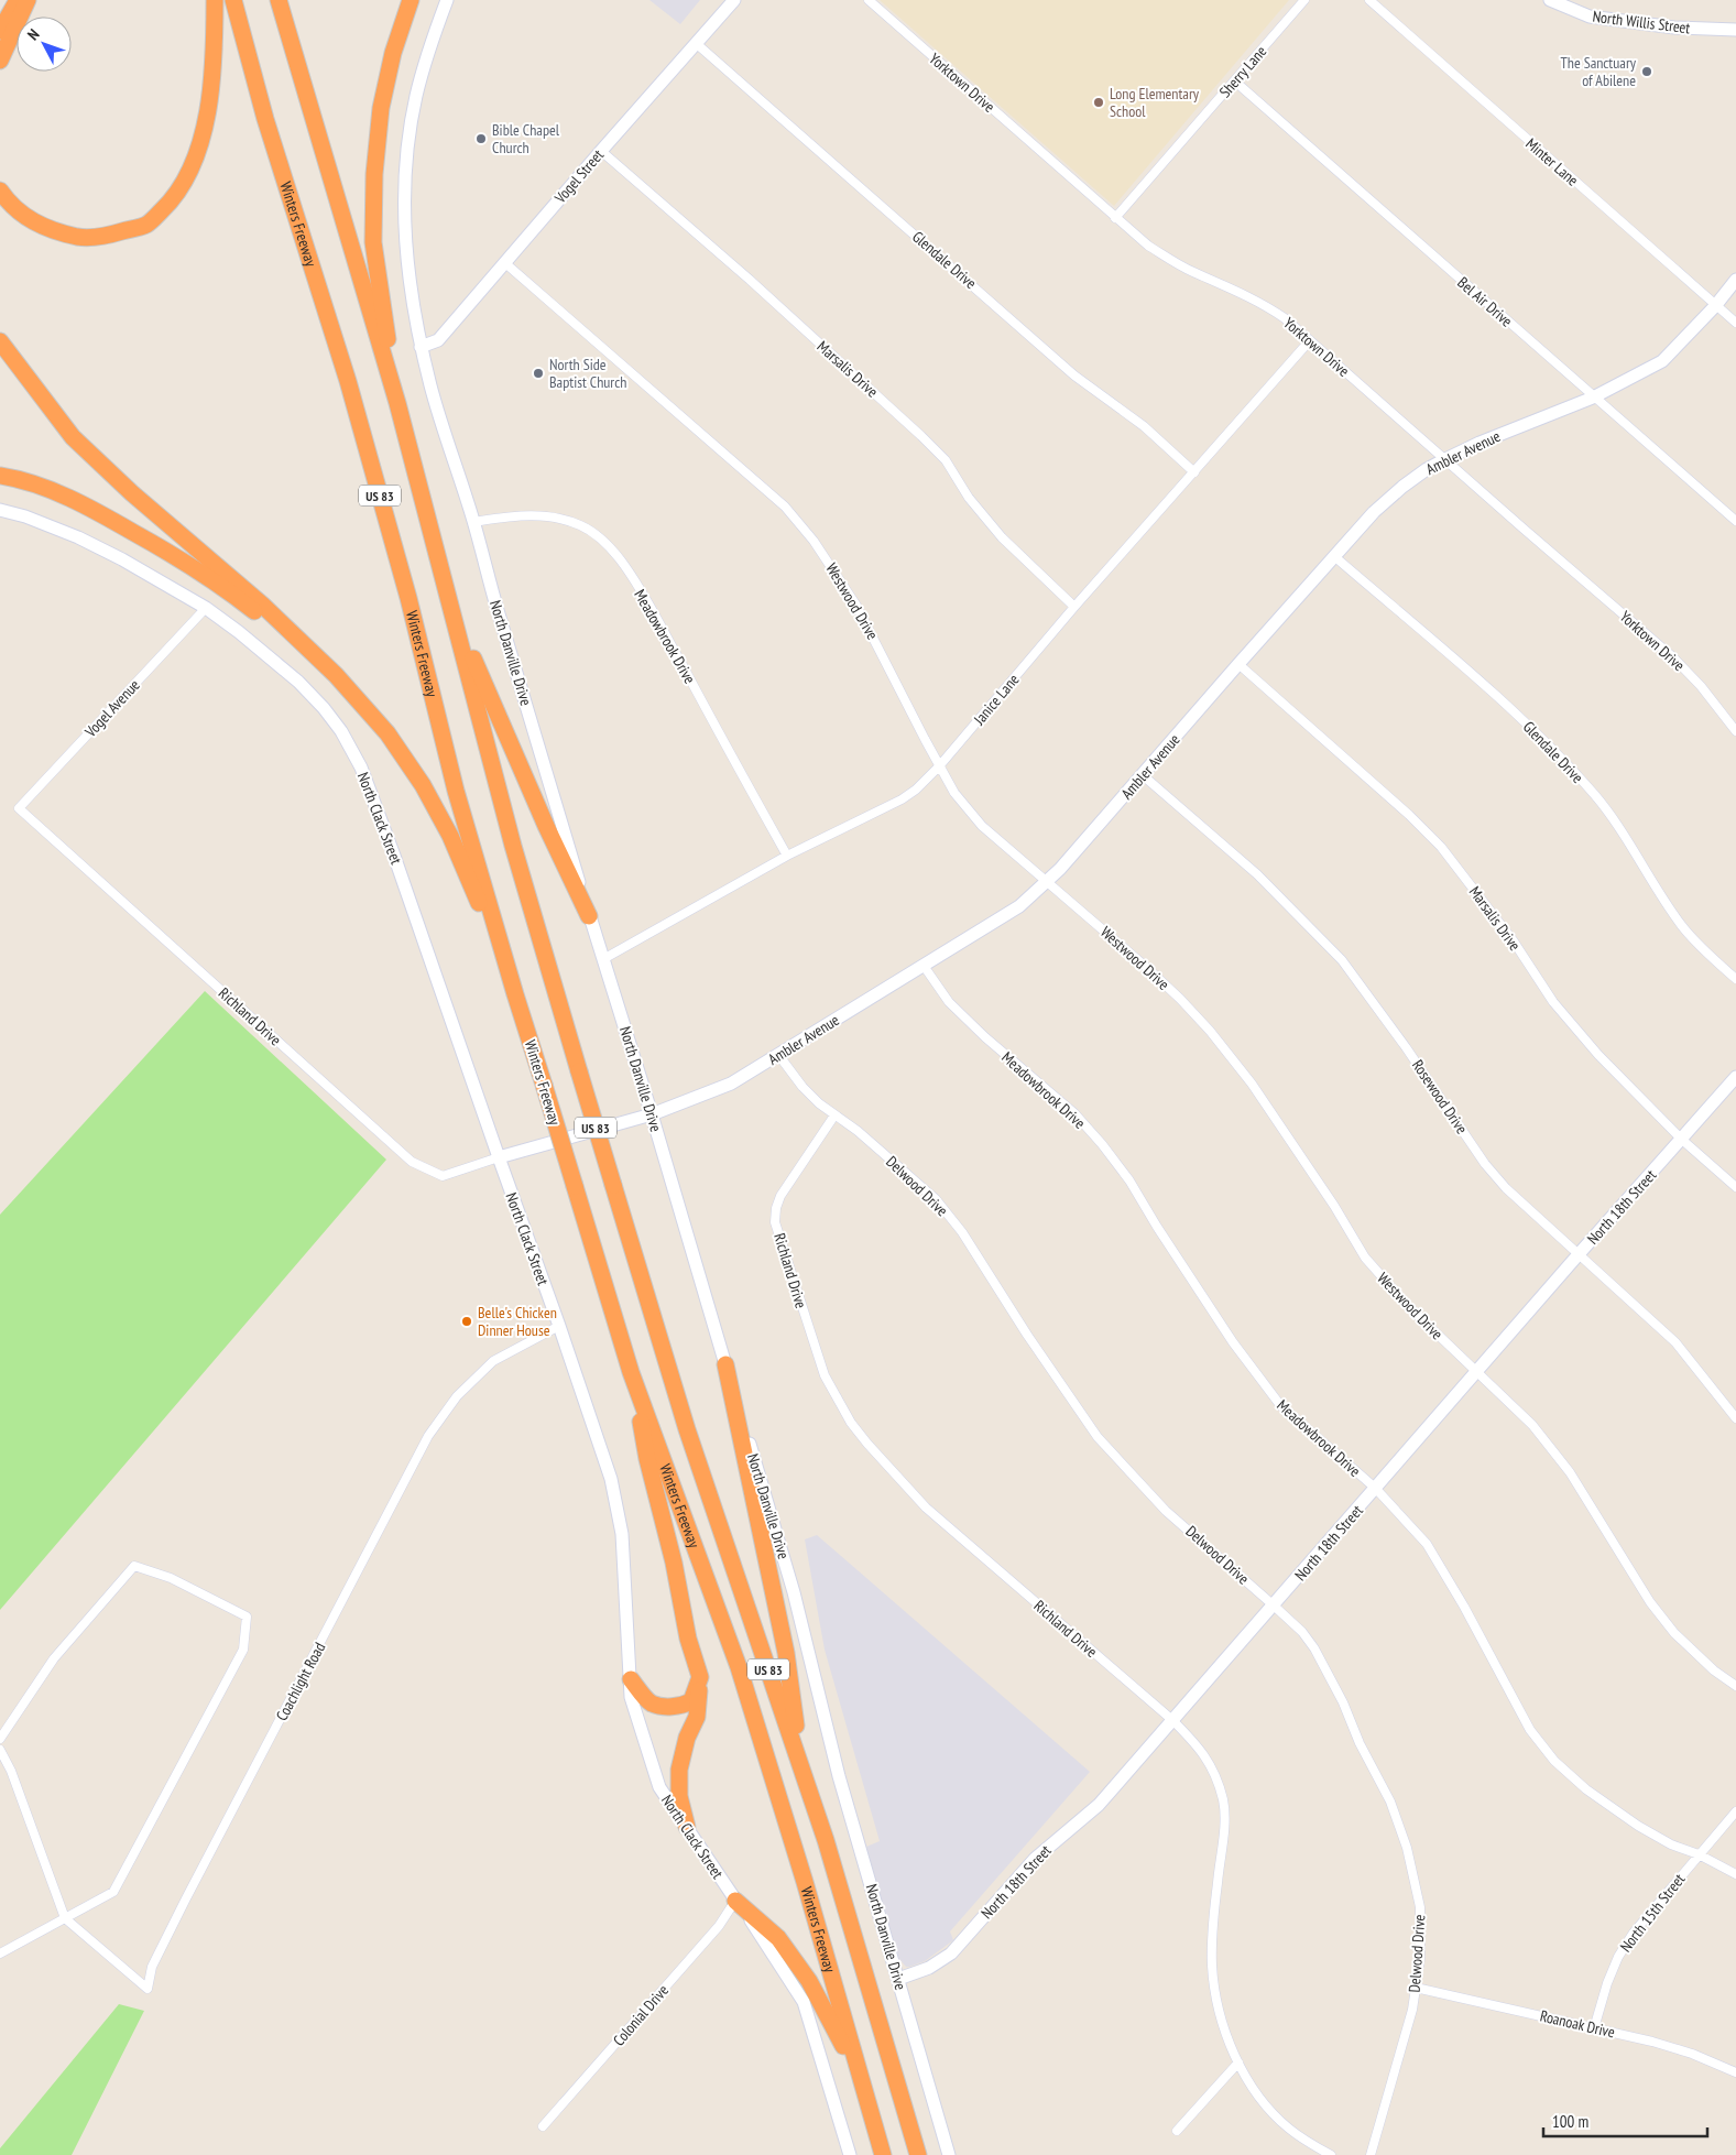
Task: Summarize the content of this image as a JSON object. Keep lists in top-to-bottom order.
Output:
{
  "streets": {
    "highway": ["Winters Freeway", "US 83"],
    "main road": [
      "North Willis Street",
      "Vogel Street",
      "Ambler Avenue",
      "North Danville Drive",
      "North Clack Street",
      "North 18th Street"
    ],
    "street": [
      "Sherry Lane",
      "Yorktown Drive",
      "Minter Lane",
      "Glendale Drive",
      "Bel Air Drive",
      "Marsalis Drive",
      "Westwood Drive",
      "Meadowbrook Drive",
      "Janice Lane",
      "Vogel Avenue",
      "Richland Drive",
      "Rosewood Drive",
      "Delwood Drive",
      "Coachlight Road",
      "North 15th Street",
      "Colonial Drive",
      "Roanoak Drive"
    ]
  },
  "crossings": [
    ["Sherry Lane", "Yorktown Drive"],
    ["Sherry Lane", "Bel Air Drive"],
    ["Yorktown Drive", "Ambler Avenue"],
    ["Yorktown Drive", "Janice Lane"],
    ["Minter Lane", "Ambler Avenue"],
    ["Vogel Street", "Glendale Drive"],
    ["Vogel Street", "Marsalis Drive"],
    ["Vogel Street", "Westwood Drive"],
    ["Vogel Street", "North Danville Drive"],
    ["Glendale Drive", "Ambler Avenue"],
    ["Glendale Drive", "Janice Lane"],
    ["Bel Air Drive", "Ambler Avenue"],
    ["Marsalis Drive", "Ambler Avenue"],
    ["Marsalis Drive", "Janice Lane"],
    ["Marsalis Drive", "North 18th Street"],
    ["Ambler Avenue", "Westwood Drive"],
    ["Ambler Avenue", "Meadowbrook Drive"],
    ["Ambler Avenue", "North Danville Drive"],
    ["Ambler Avenue", "North Clack Street"],
    ["Ambler Avenue", "Richland Drive"],
    ["Ambler Avenue", "Rosewood Drive"],
    ["Ambler Avenue", "Delwood Drive"],
    ["Westwood Drive", "Janice Lane"],
    ["Westwood Drive", "North 18th Street"],
    ["Meadowbrook Drive", "North Danville Drive"],
    ["Meadowbrook Drive", "Janice Lane"],
    ["Meadowbrook Drive", "North 18th Street"],
    ["Meadowbrook Drive", "North 15th Street"],
    ["North Danville Drive", "Janice Lane"],
    ["North Danville Drive", "North 18th Street"],
    ["Vogel Avenue", "North Clack Street"],
    ["Vogel Avenue", "Richland Drive"],
    ["North Clack Street", "Richland Drive"],
    ["North Clack Street", "Coachlight Road"],
    ["North Clack Street", "Colonial Drive"],
    ["Richland Drive", "Delwood Drive"],
    ["Richland Drive", "North 18th Street"],
    ["Rosewood Drive", "North 18th Street"],
    ["Delwood Drive", "North 18th Street"],
    ["Delwood Drive", "Roanoak Drive"],
    ["North 15th Street", "Roanoak Drive"]
  ],
  "places": [
    "The Sanctuary of Abilene",
    "Long Elementary School",
    "Bible Chapel Church",
    "North Side Baptist Church",
    "Belle's Chicken Dinner House"
  ],
  "scale_bar": "100 m",
  "north": "top left"
}
